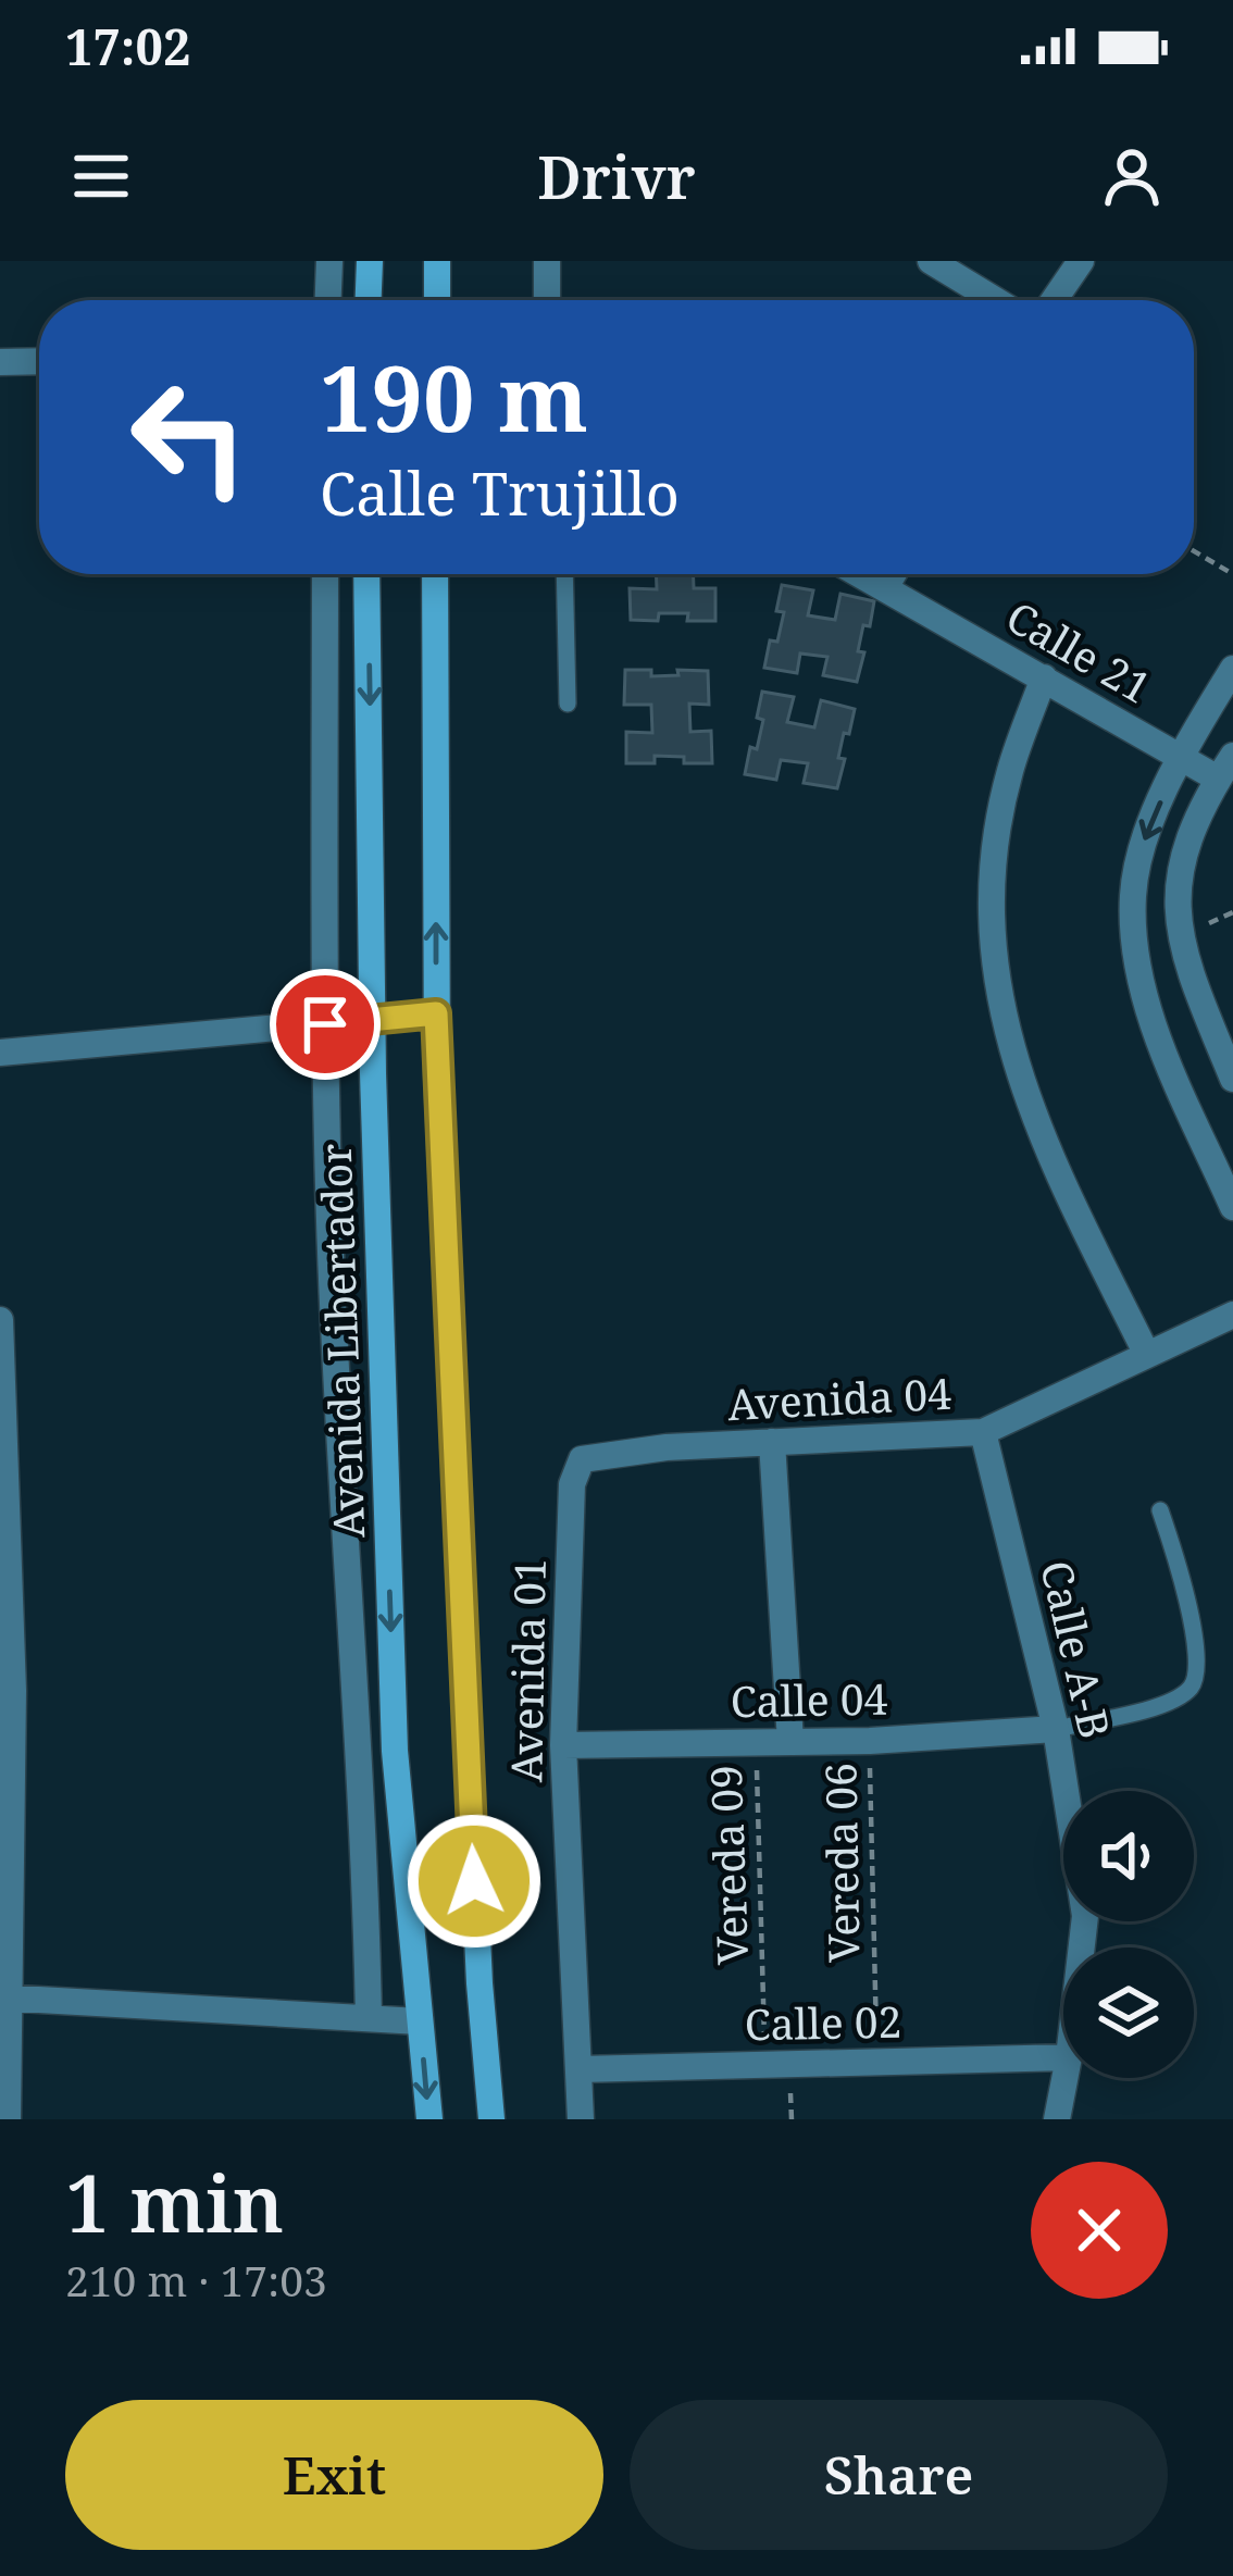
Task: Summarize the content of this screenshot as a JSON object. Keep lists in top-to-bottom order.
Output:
{
  "streets": {
    "street": [
      "Calle 21",
      "Avenida Libertador",
      "Avenida 04",
      "Calle A-B",
      "Avenida 01",
      "Calle 04",
      "Calle 02"
    ],
    "path": ["Vereda 06", "Vereda 09"]
  },
  "crossings": [
    ["Avenida 04", "Calle A-B"],
    ["Avenida 04", "Avenida 01"],
    ["Calle A-B", "Calle 04"],
    ["Avenida 01", "Calle 04"],
    ["Avenida 01", "Calle 02"],
    ["Calle 04", "Vereda 06"],
    ["Calle 04", "Vereda 09"],
    ["Vereda 06", "Calle 02"],
    ["Vereda 09", "Calle 02"]
  ],
  "page": {
    "status": "17:02",
    "header": "Drivr",
    "turn": ["190 m", "Calle Trujillo"],
    "heading": ["1 min", "210 m · 17:03"],
    "buttons": ["Exit", "Share"]
  }
}
